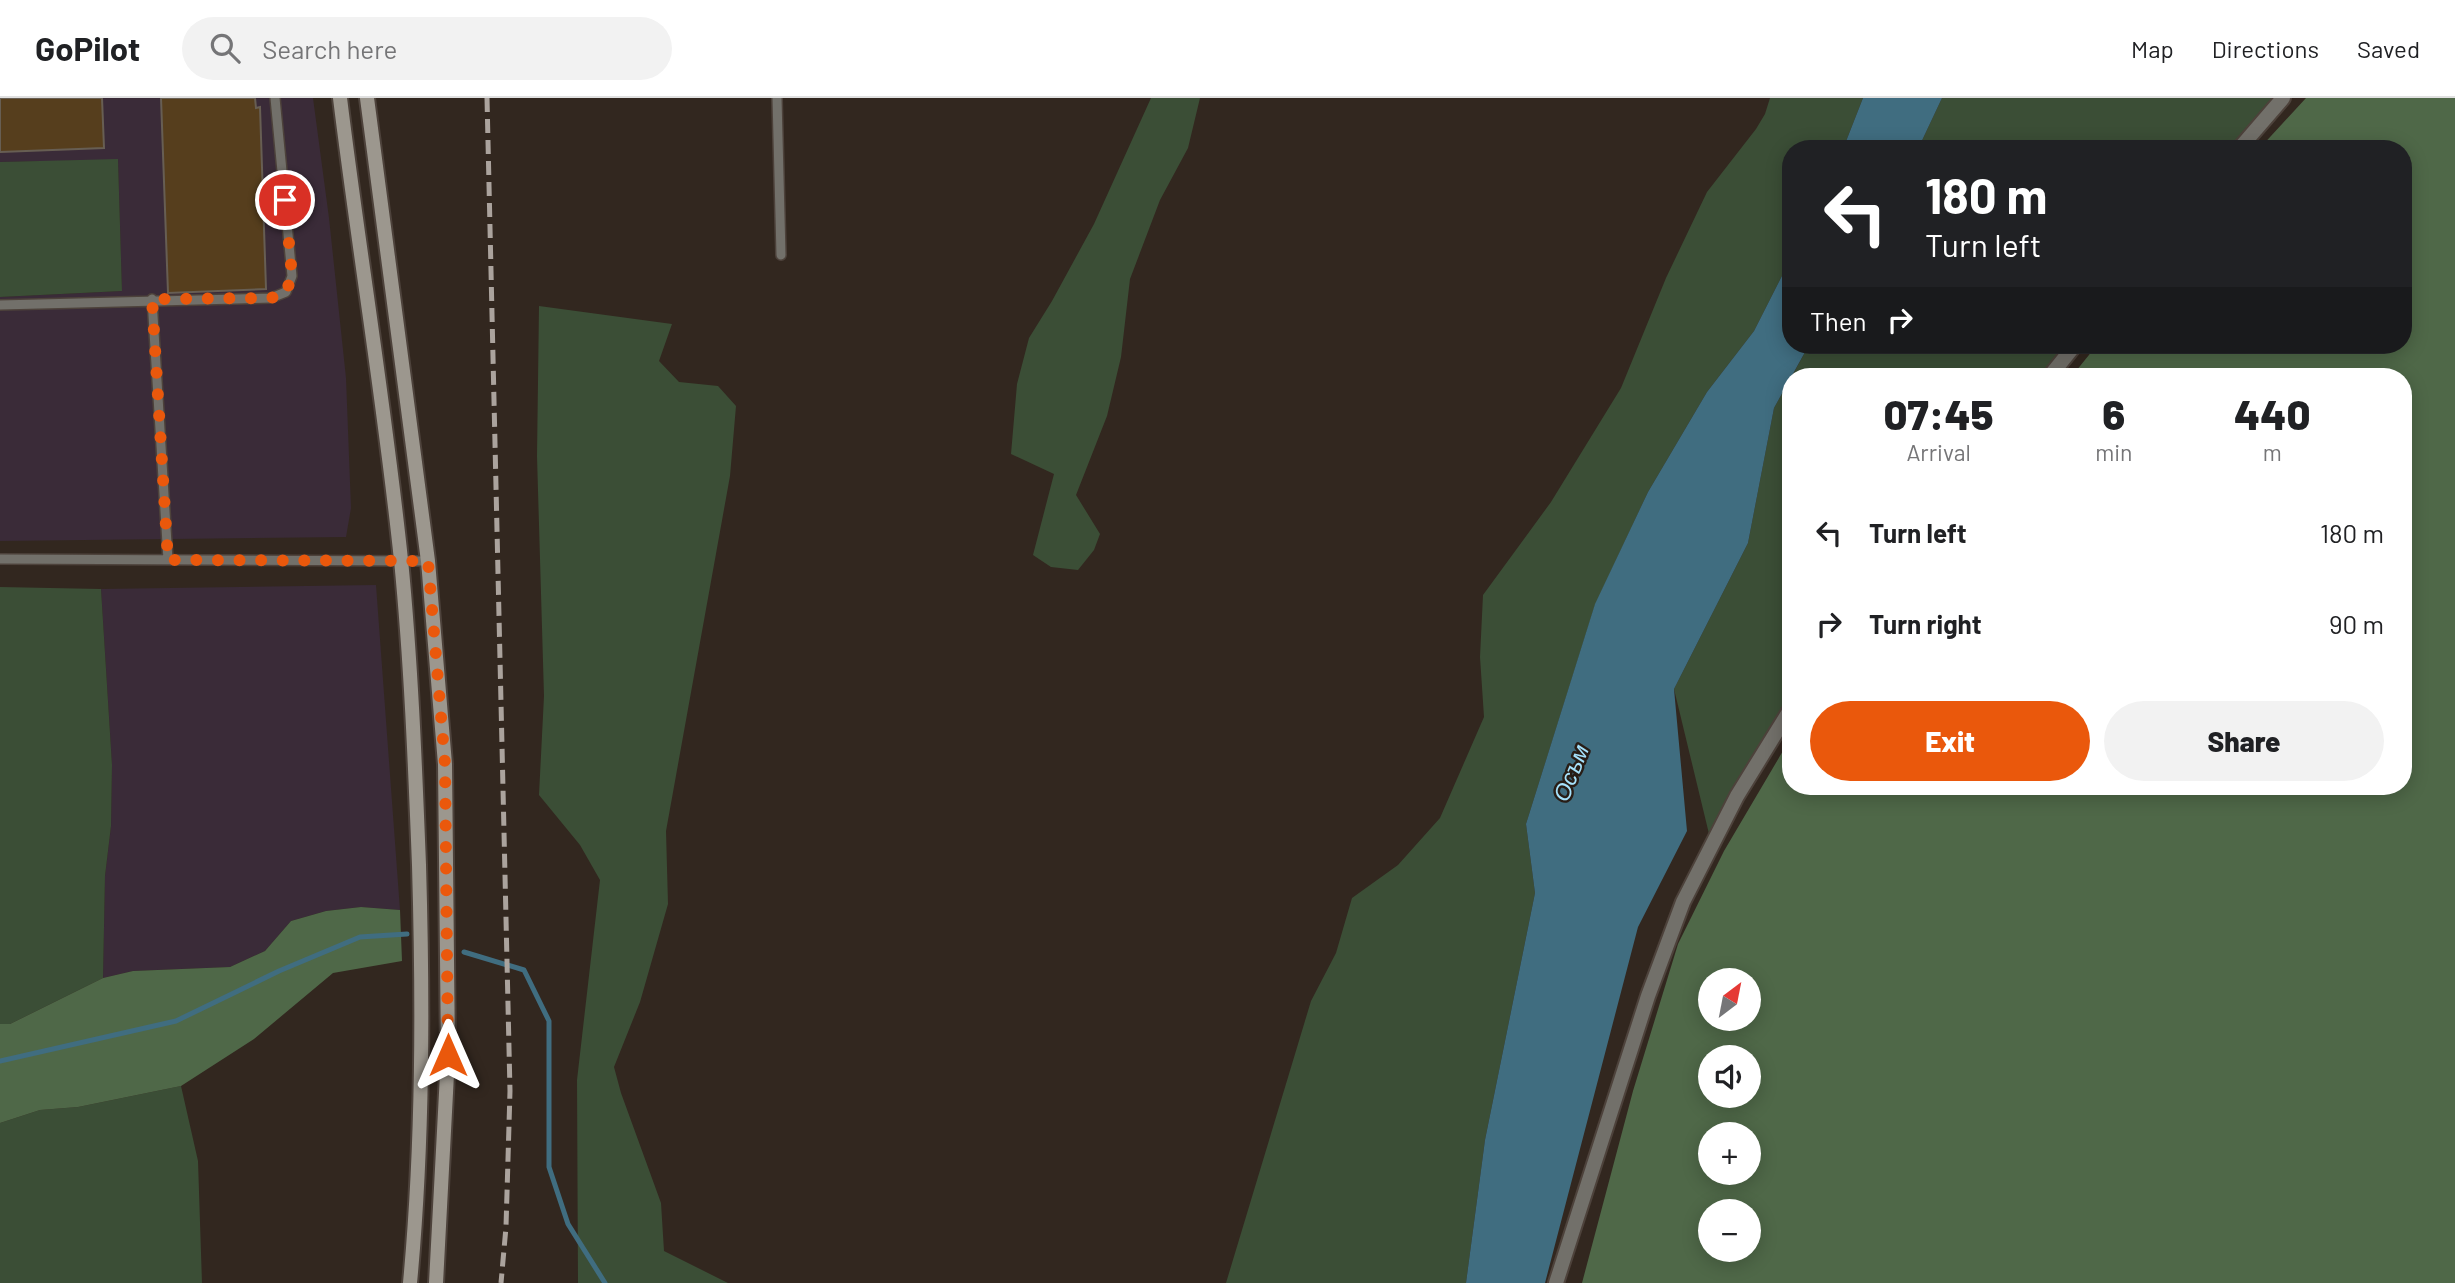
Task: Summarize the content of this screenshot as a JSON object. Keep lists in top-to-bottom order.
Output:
{
  "water": ["Осъм"],
  "north": "top right",
  "page": {
    "header": "GoPilot",
    "search": "Search here",
    "nav": ["Map", "Directions", "Saved"],
    "turn": ["180 m", "Turn left"],
    "then": "Then",
    "eta": [
      "07:45",
      "Arrival",
      "6",
      "min",
      "440",
      "m"
    ],
    "list": [
      {
        "name": "Turn left",
        "value": "180 m"
      },
      {
        "name": "Turn right",
        "value": "90 m"
      }
    ],
    "buttons": ["Exit", "Share"],
    "map_buttons": ["+", "−"]
  }
}
